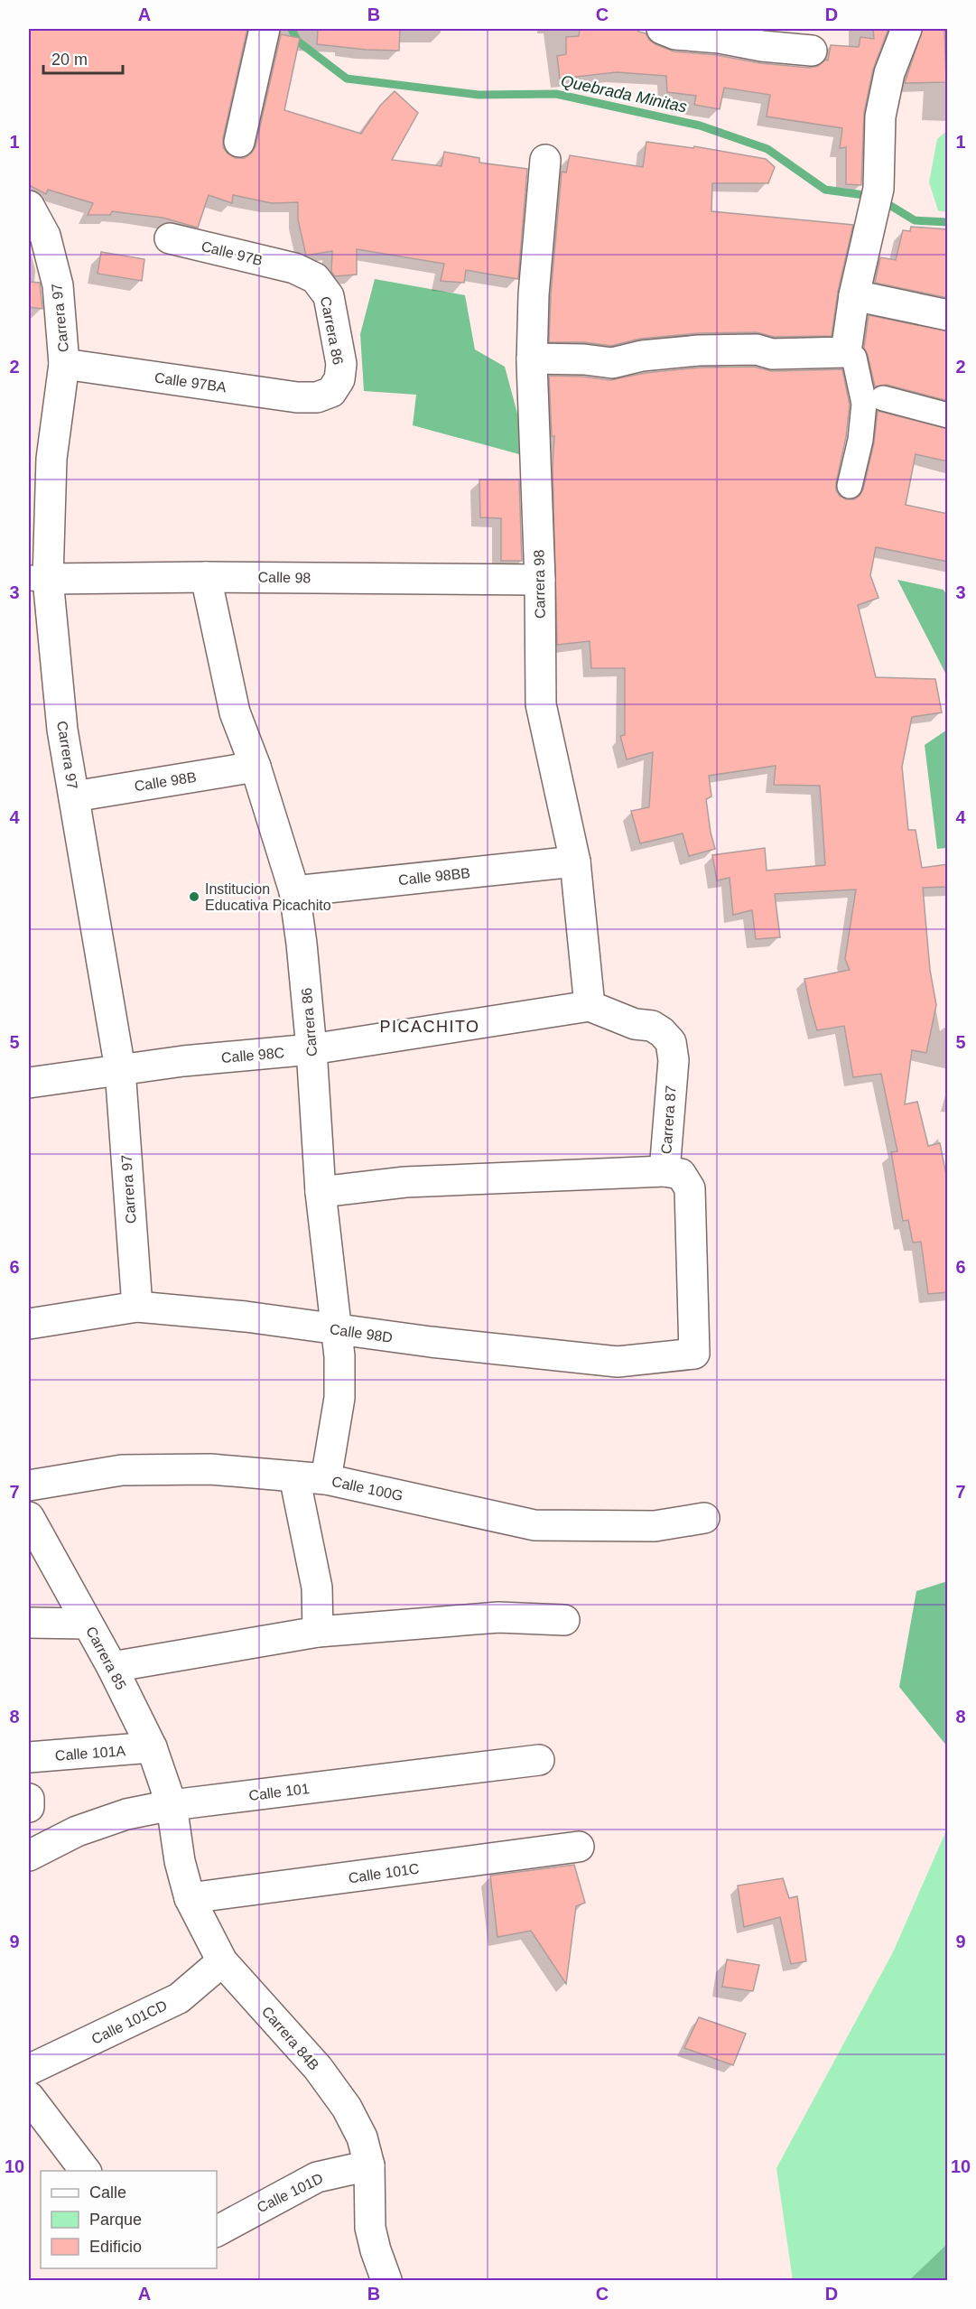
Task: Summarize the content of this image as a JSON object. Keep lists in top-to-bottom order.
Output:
{
  "streets": {
    "street": [
      "Calle 97B",
      "Carrera 97",
      "Carrera 86",
      "Calle 97BA",
      "Calle 98",
      "Carrera 98",
      "Calle 98B",
      "Calle 98BB",
      "Calle 98C",
      "Carrera 87",
      "Calle 98D",
      "Calle 100G",
      "Carrera 85",
      "Calle 101A",
      "Calle 101",
      "Calle 101C",
      "Calle 101CD",
      "Carrera 84B",
      "Calle 101D"
    ]
  },
  "crossings": [
    ["Calle 97B", "Carrera 86"],
    ["Carrera 97", "Calle 97BA"],
    ["Carrera 97", "Calle 98"],
    ["Carrera 97", "Calle 98B"],
    ["Carrera 97", "Calle 98C"],
    ["Carrera 97", "Calle 98D"],
    ["Carrera 86", "Calle 97BA"],
    ["Carrera 86", "Calle 98"],
    ["Carrera 86", "Calle 98B"],
    ["Carrera 86", "Calle 98BB"],
    ["Carrera 86", "Calle 98C"],
    ["Carrera 86", "Calle 98D"],
    ["Carrera 86", "Calle 100G"],
    ["Calle 98", "Carrera 98"],
    ["Carrera 98", "Calle 98BB"],
    ["Carrera 98", "Calle 98C"],
    ["Carrera 98", "Carrera 87"],
    ["Calle 98C", "Carrera 87"],
    ["Carrera 87", "Calle 98D"],
    ["Carrera 85", "Calle 101A"],
    ["Carrera 85", "Calle 101"],
    ["Carrera 85", "Carrera 84B"],
    ["Calle 101", "Carrera 84B"],
    ["Calle 101C", "Carrera 84B"],
    ["Calle 101CD", "Carrera 84B"],
    ["Carrera 84B", "Calle 101D"]
  ],
  "districts": ["PICACHITO"],
  "water": ["Quebrada Minitas"],
  "places": ["Institucion Educativa Picachito"],
  "legend": ["Calle", "Parque", "Edificio"],
  "scale_bar": "20 m",
  "grid": {
    "columns": [
      "A",
      "B",
      "C",
      "D"
    ],
    "rows": [
      "1",
      "2",
      "3",
      "4",
      "5",
      "6",
      "7",
      "8",
      "9",
      "10"
    ]
  }
}
